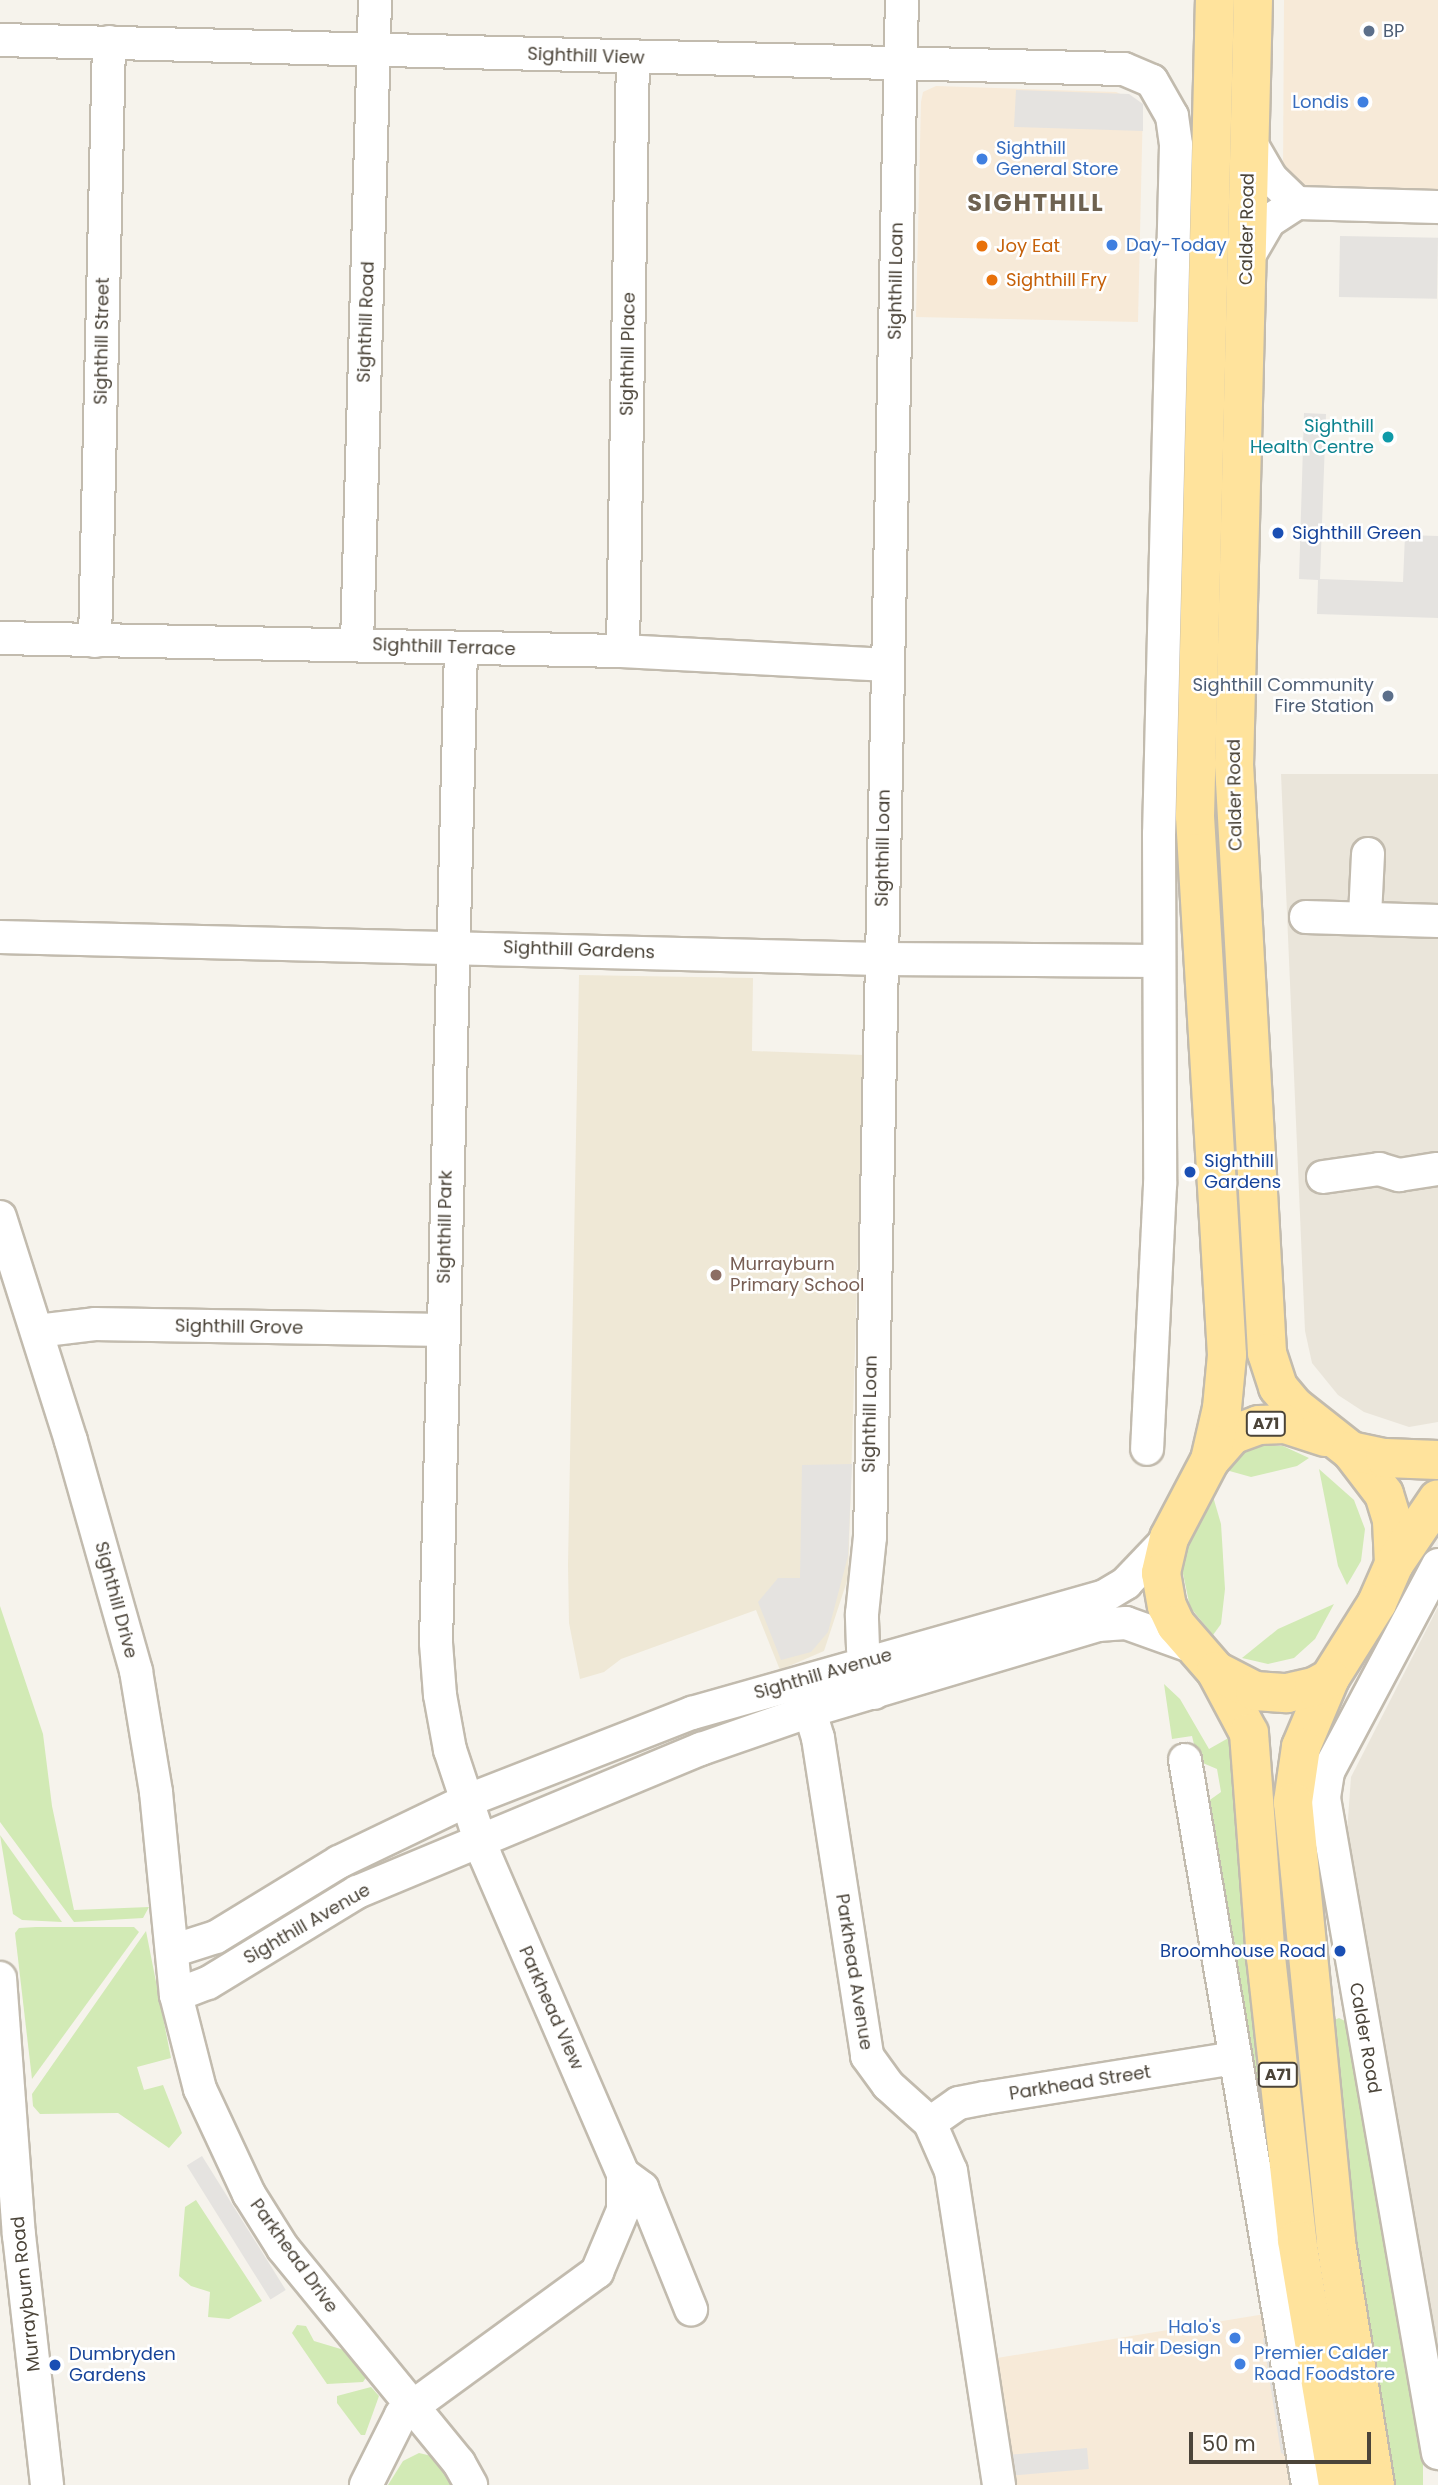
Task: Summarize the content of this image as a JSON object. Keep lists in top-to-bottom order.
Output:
{
  "streets": {
    "main road": ["Calder Road", "A71"],
    "street": [
      "Sighthill View",
      "Sighthill Loan",
      "Sighthill Road",
      "Sighthill Street",
      "Sighthill Place",
      "Sighthill Terrace",
      "Sighthill Gardens",
      "Sighthill Park",
      "Sighthill Grove",
      "Sighthill Drive",
      "Sighthill Avenue",
      "Parkhead Avenue",
      "Parkhead View",
      "Parkhead Street",
      "Parkhead Drive",
      "Murrayburn Road"
    ]
  },
  "crossings": [
    ["Sighthill View", "Sighthill Loan"],
    ["Sighthill View", "Sighthill Road"],
    ["Sighthill View", "Sighthill Street"],
    ["Sighthill View", "Sighthill Place"],
    ["Sighthill View", "Sighthill Gardens"],
    ["Calder Road", "A71"],
    ["Calder Road", "Sighthill Avenue"],
    ["Sighthill Loan", "Sighthill Terrace"],
    ["Sighthill Loan", "Sighthill Gardens"],
    ["Sighthill Loan", "Sighthill Avenue"],
    ["Sighthill Road", "Sighthill Terrace"],
    ["Sighthill Street", "Sighthill Terrace"],
    ["Sighthill Place", "Sighthill Terrace"],
    ["Sighthill Terrace", "Sighthill Park"],
    ["Sighthill Gardens", "Sighthill Park"],
    ["Sighthill Park", "Sighthill Grove"],
    ["Sighthill Park", "Sighthill Avenue"],
    ["Sighthill Grove", "Sighthill Drive"],
    ["A71", "Sighthill Avenue"],
    ["Sighthill Drive", "Sighthill Avenue"],
    ["Sighthill Drive", "Parkhead Drive"],
    ["Sighthill Avenue", "Parkhead Avenue"],
    ["Sighthill Avenue", "Parkhead View"],
    ["Sighthill Avenue", "Parkhead Drive"],
    ["Parkhead Avenue", "Parkhead Street"],
    ["Parkhead View", "Parkhead Drive"]
  ],
  "districts": ["SIGHTHILL"],
  "places": [
    "BP",
    "Londis",
    "Sighthill General Store",
    "Day-Today",
    "Joy Eat",
    "Sighthill Fry",
    "Sighthill Health Centre",
    "Sighthill Green",
    "Sighthill Community Fire Station",
    "Sighthill Gardens",
    "Murrayburn Primary School",
    "Broomhouse Road",
    "Halo's Hair Design",
    "Premier Calder Road Foodstore",
    "Dumbryden Gardens"
  ],
  "scale_bar": "50 m"
}
